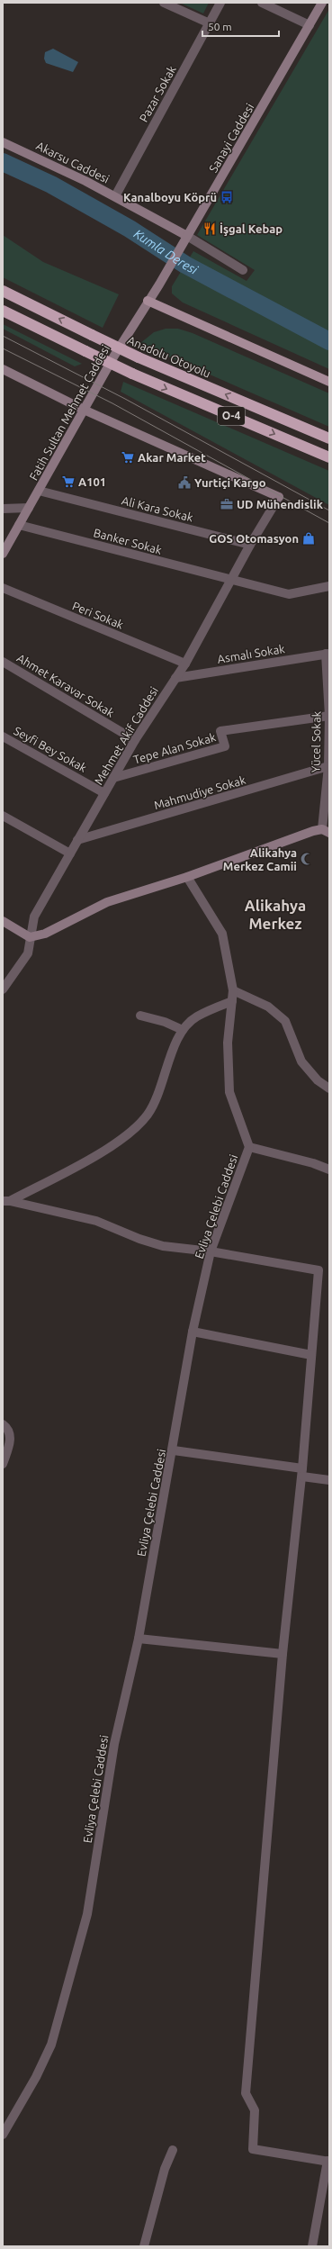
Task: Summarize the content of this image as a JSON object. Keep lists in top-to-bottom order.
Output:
{
  "streets": {
    "highway": ["Anadolu Otoyolu", "O-4"],
    "street": [
      "Pazar Sokak",
      "Sanayi Caddesi",
      "Akarsu Caddesi",
      "Fatih Sultan Mehmet Caddesi",
      "Ali Kara Sokak",
      "Banker Sokak",
      "Peri Sokak",
      "Asmalı Sokak",
      "Ahmet Karavar Sokak",
      "Mehmet Akif Caddesi",
      "Yücel Sokak",
      "Tepe Alan Sokak",
      "Seyfi Bey Sokak",
      "Mahmudiye Sokak",
      "Evliya Çelebi Caddesi"
    ]
  },
  "crossings": [
    ["Pazar Sokak", "Akarsu Caddesi"],
    ["Sanayi Caddesi", "Akarsu Caddesi"],
    ["Sanayi Caddesi", "Fatih Sultan Mehmet Caddesi"],
    ["Fatih Sultan Mehmet Caddesi", "Ali Kara Sokak"],
    ["Fatih Sultan Mehmet Caddesi", "Banker Sokak"],
    ["Fatih Sultan Mehmet Caddesi", "Mehmet Akif Caddesi"],
    ["Ali Kara Sokak", "Mehmet Akif Caddesi"],
    ["Banker Sokak", "Mehmet Akif Caddesi"],
    ["Peri Sokak", "Mehmet Akif Caddesi"],
    ["Asmalı Sokak", "Mehmet Akif Caddesi"],
    ["Asmalı Sokak", "Yücel Sokak"],
    ["Ahmet Karavar Sokak", "Mehmet Akif Caddesi"],
    ["Mehmet Akif Caddesi", "Tepe Alan Sokak"],
    ["Mehmet Akif Caddesi", "Seyfi Bey Sokak"],
    ["Mehmet Akif Caddesi", "Mahmudiye Sokak"],
    ["Yücel Sokak", "Tepe Alan Sokak"],
    ["Yücel Sokak", "Mahmudiye Sokak"]
  ],
  "districts": ["Alikahya Merkez"],
  "water": ["Kumla Deresi"],
  "places": {
    "bus stop": ["Kanalboyu Köprü"],
    "restaurant": ["İşgal Kebap"],
    "supermarket": ["Akar Market", "A101"],
    "public building": ["Yurtiçi Kargo"],
    "office": ["UD Mühendislik"],
    "shop": ["GOS Otomasyon"],
    "mosque": ["Alikahya Merkez Camii"]
  },
  "scale_bar": "50 m"
}
